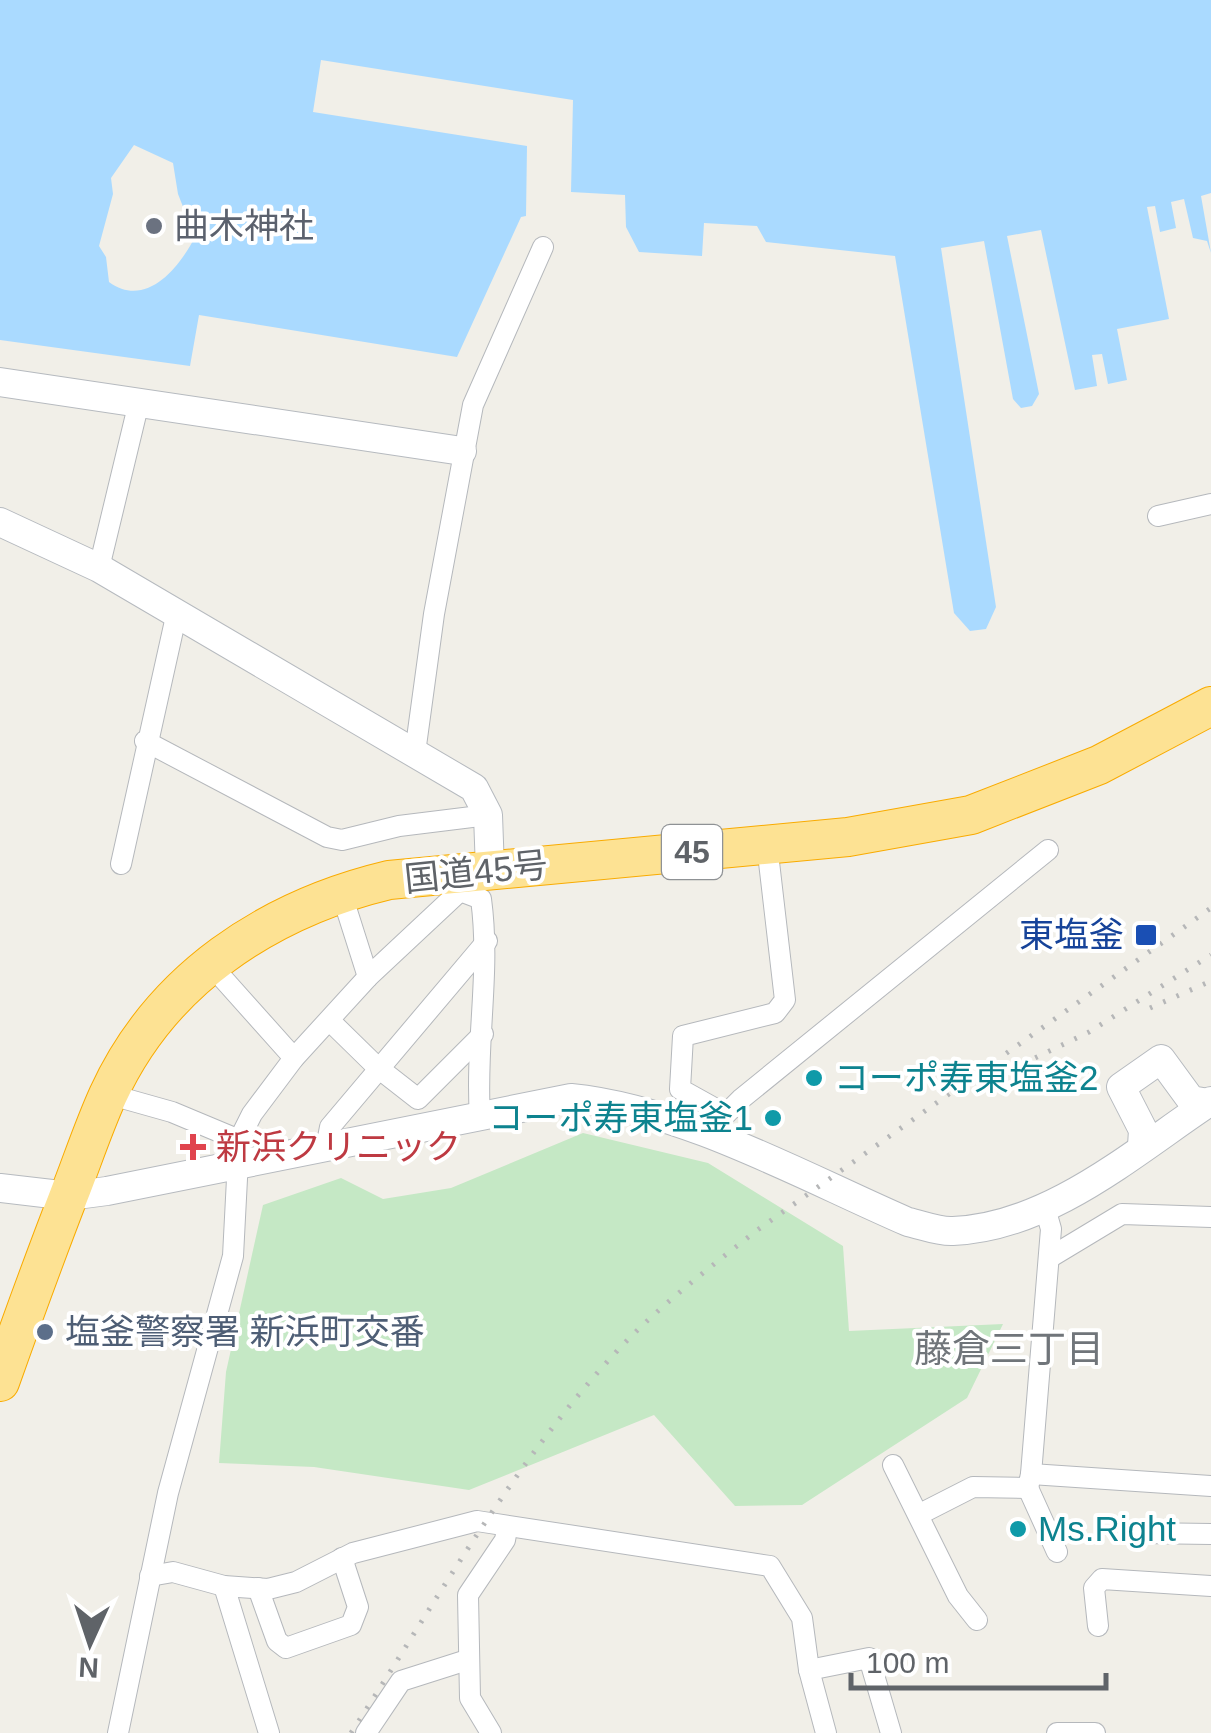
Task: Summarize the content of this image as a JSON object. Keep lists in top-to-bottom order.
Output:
{
  "streets": {
    "highway": ["45", "国道45号"]
  },
  "districts": ["藤倉三丁目"],
  "places": {
    "other": [
      "曲木神社",
      "コーポ寿東塩釜2",
      "コーポ寿東塩釜1",
      "塩釜警察署 新浜町交番",
      "Ms.Right"
    ],
    "transit": ["東塩釜"],
    "health": ["新浜クリニック"]
  },
  "scale_bar": "100 m",
  "north": "bottom"
}
